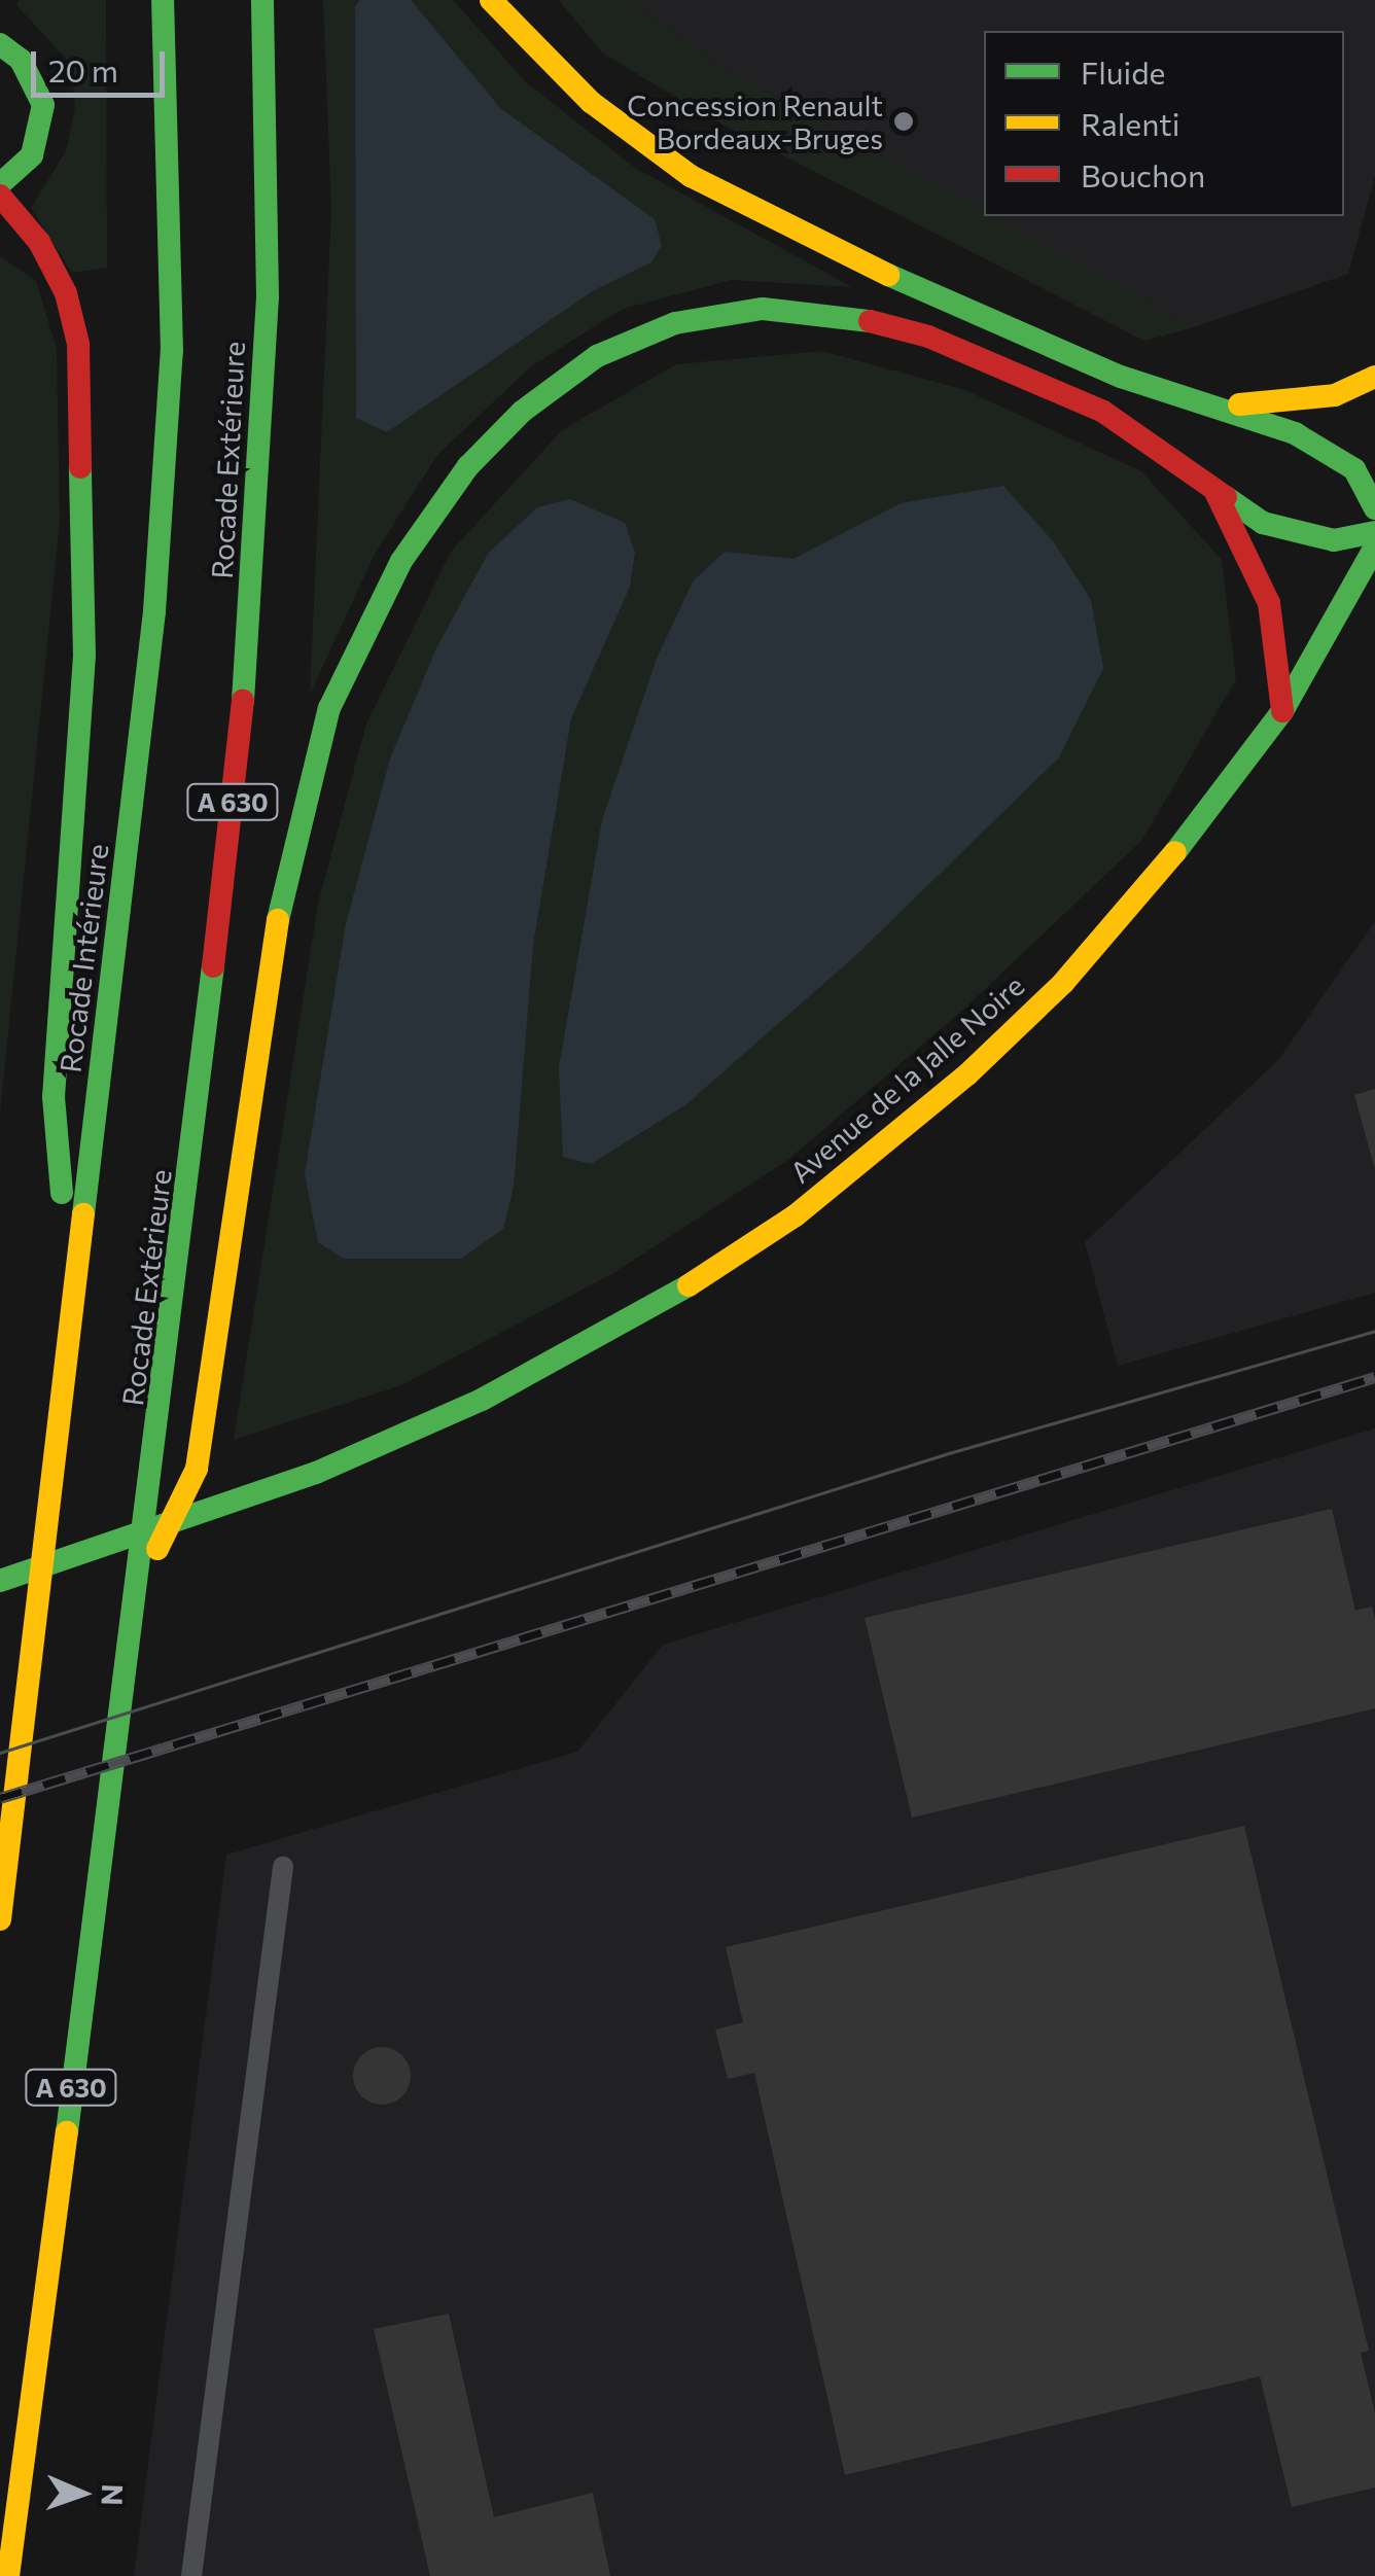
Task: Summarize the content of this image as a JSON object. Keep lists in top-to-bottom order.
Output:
{
  "streets": {
    "main road": [
      "Rocade Extérieure",
      "A 630",
      "Rocade Intérieure",
      "Avenue de la Jalle Noire"
    ]
  },
  "places": ["Concession Renault Bordeaux-Bruges"],
  "legend": ["Fluide", "Ralenti", "Bouchon"],
  "scale_bar": "20 m",
  "north": "right"
}
